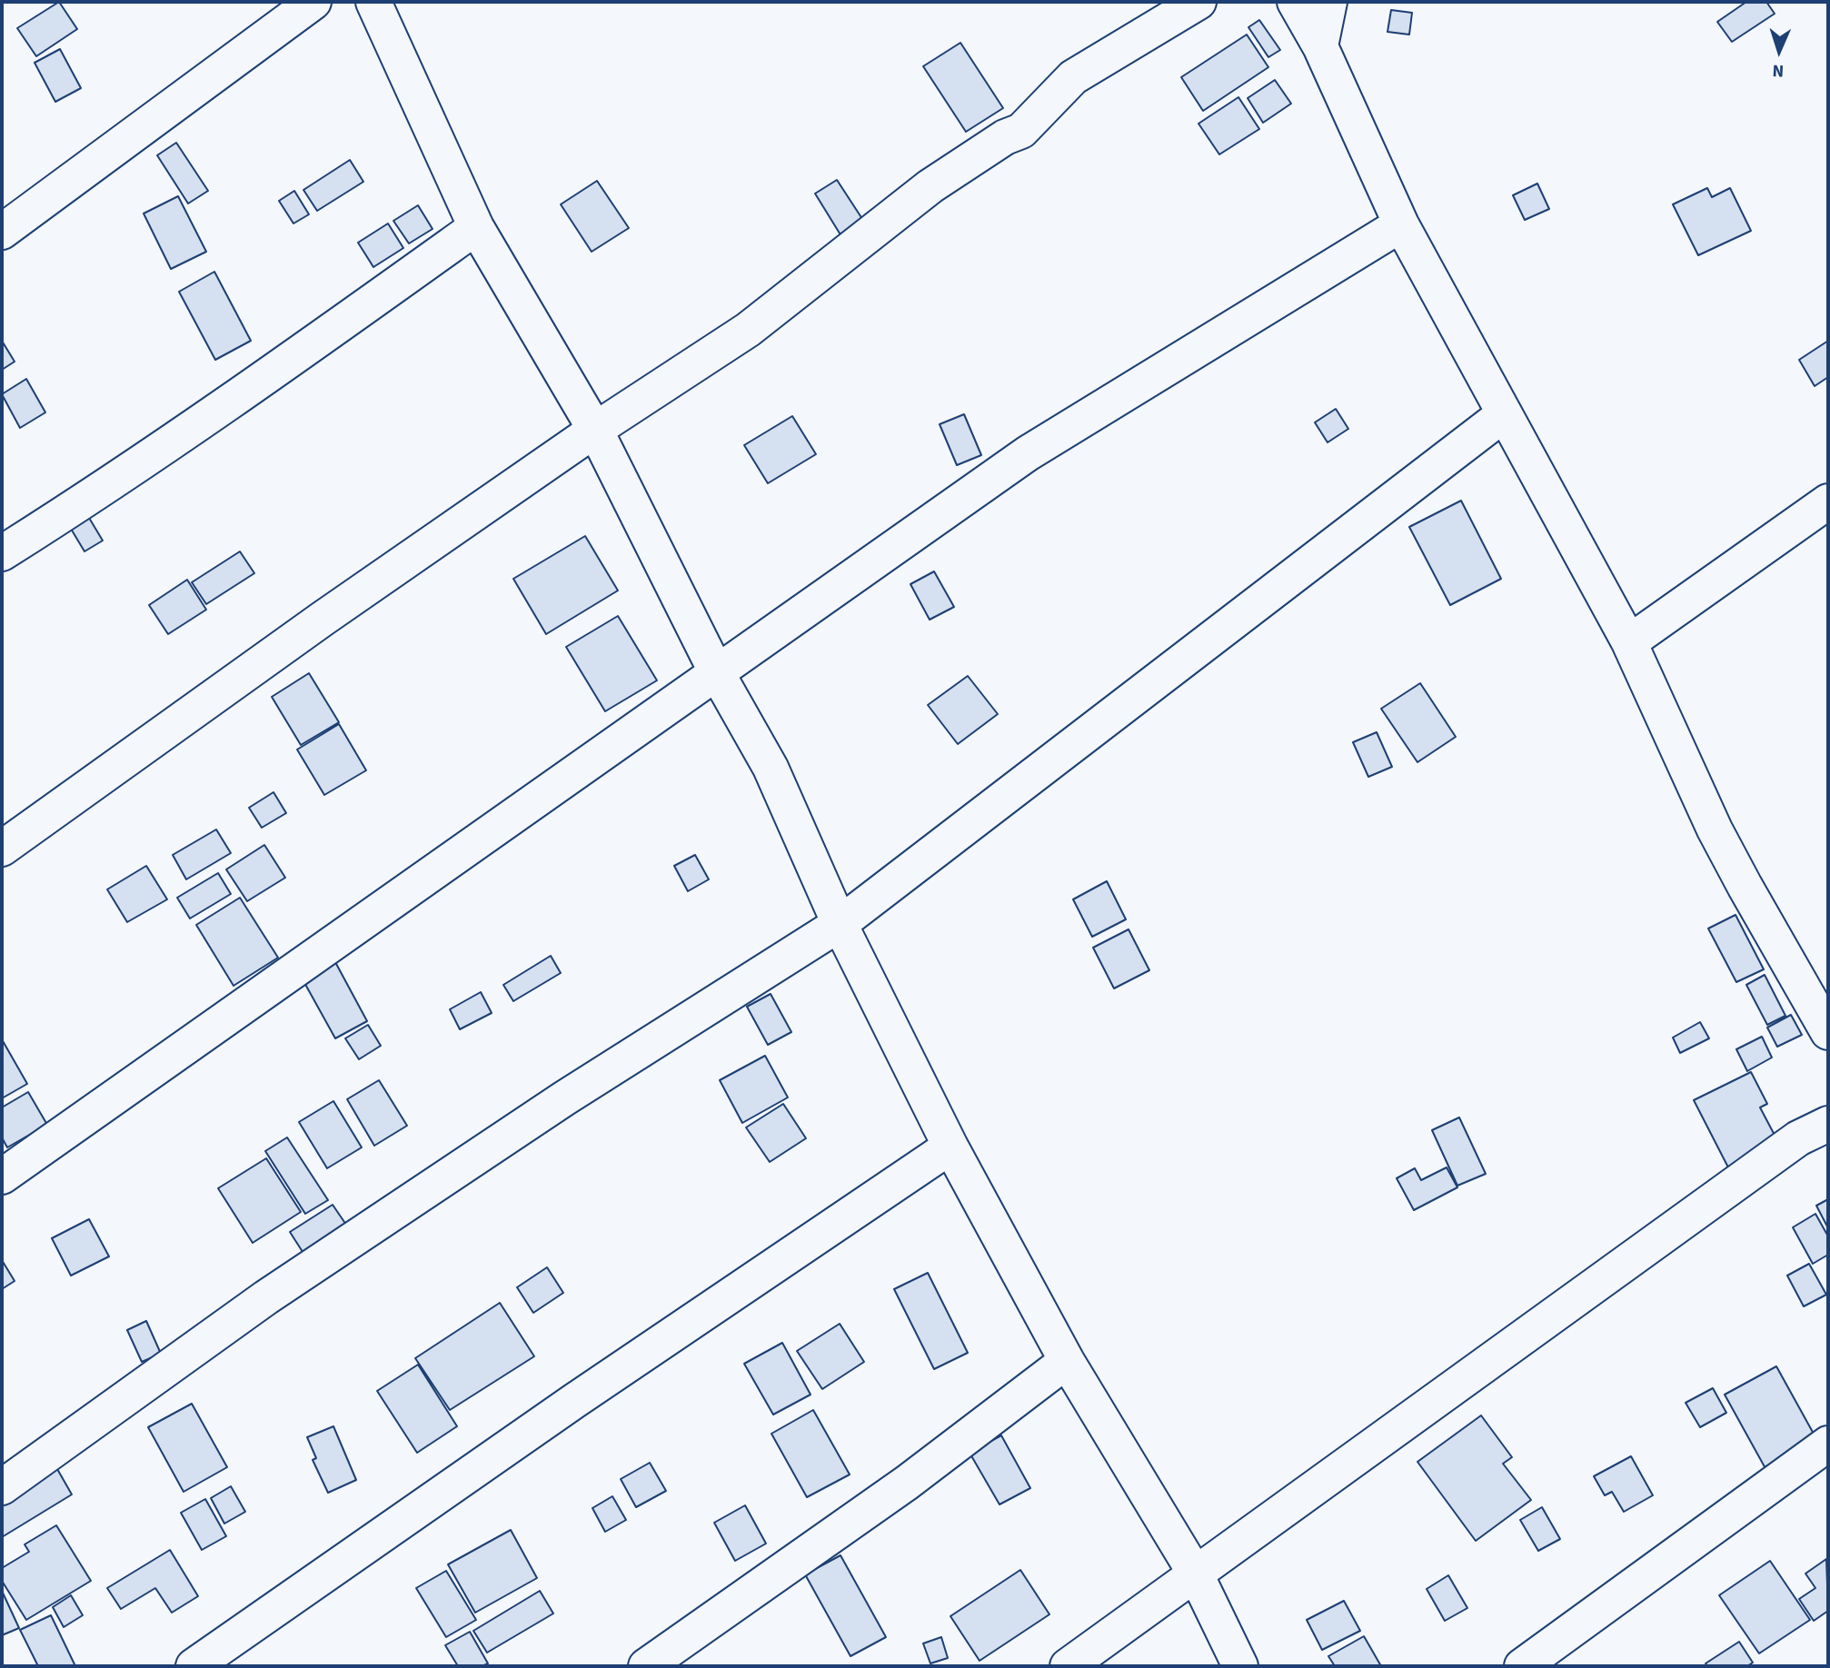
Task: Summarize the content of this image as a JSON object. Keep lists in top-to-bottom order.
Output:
{
  "north": "bottom"
}
